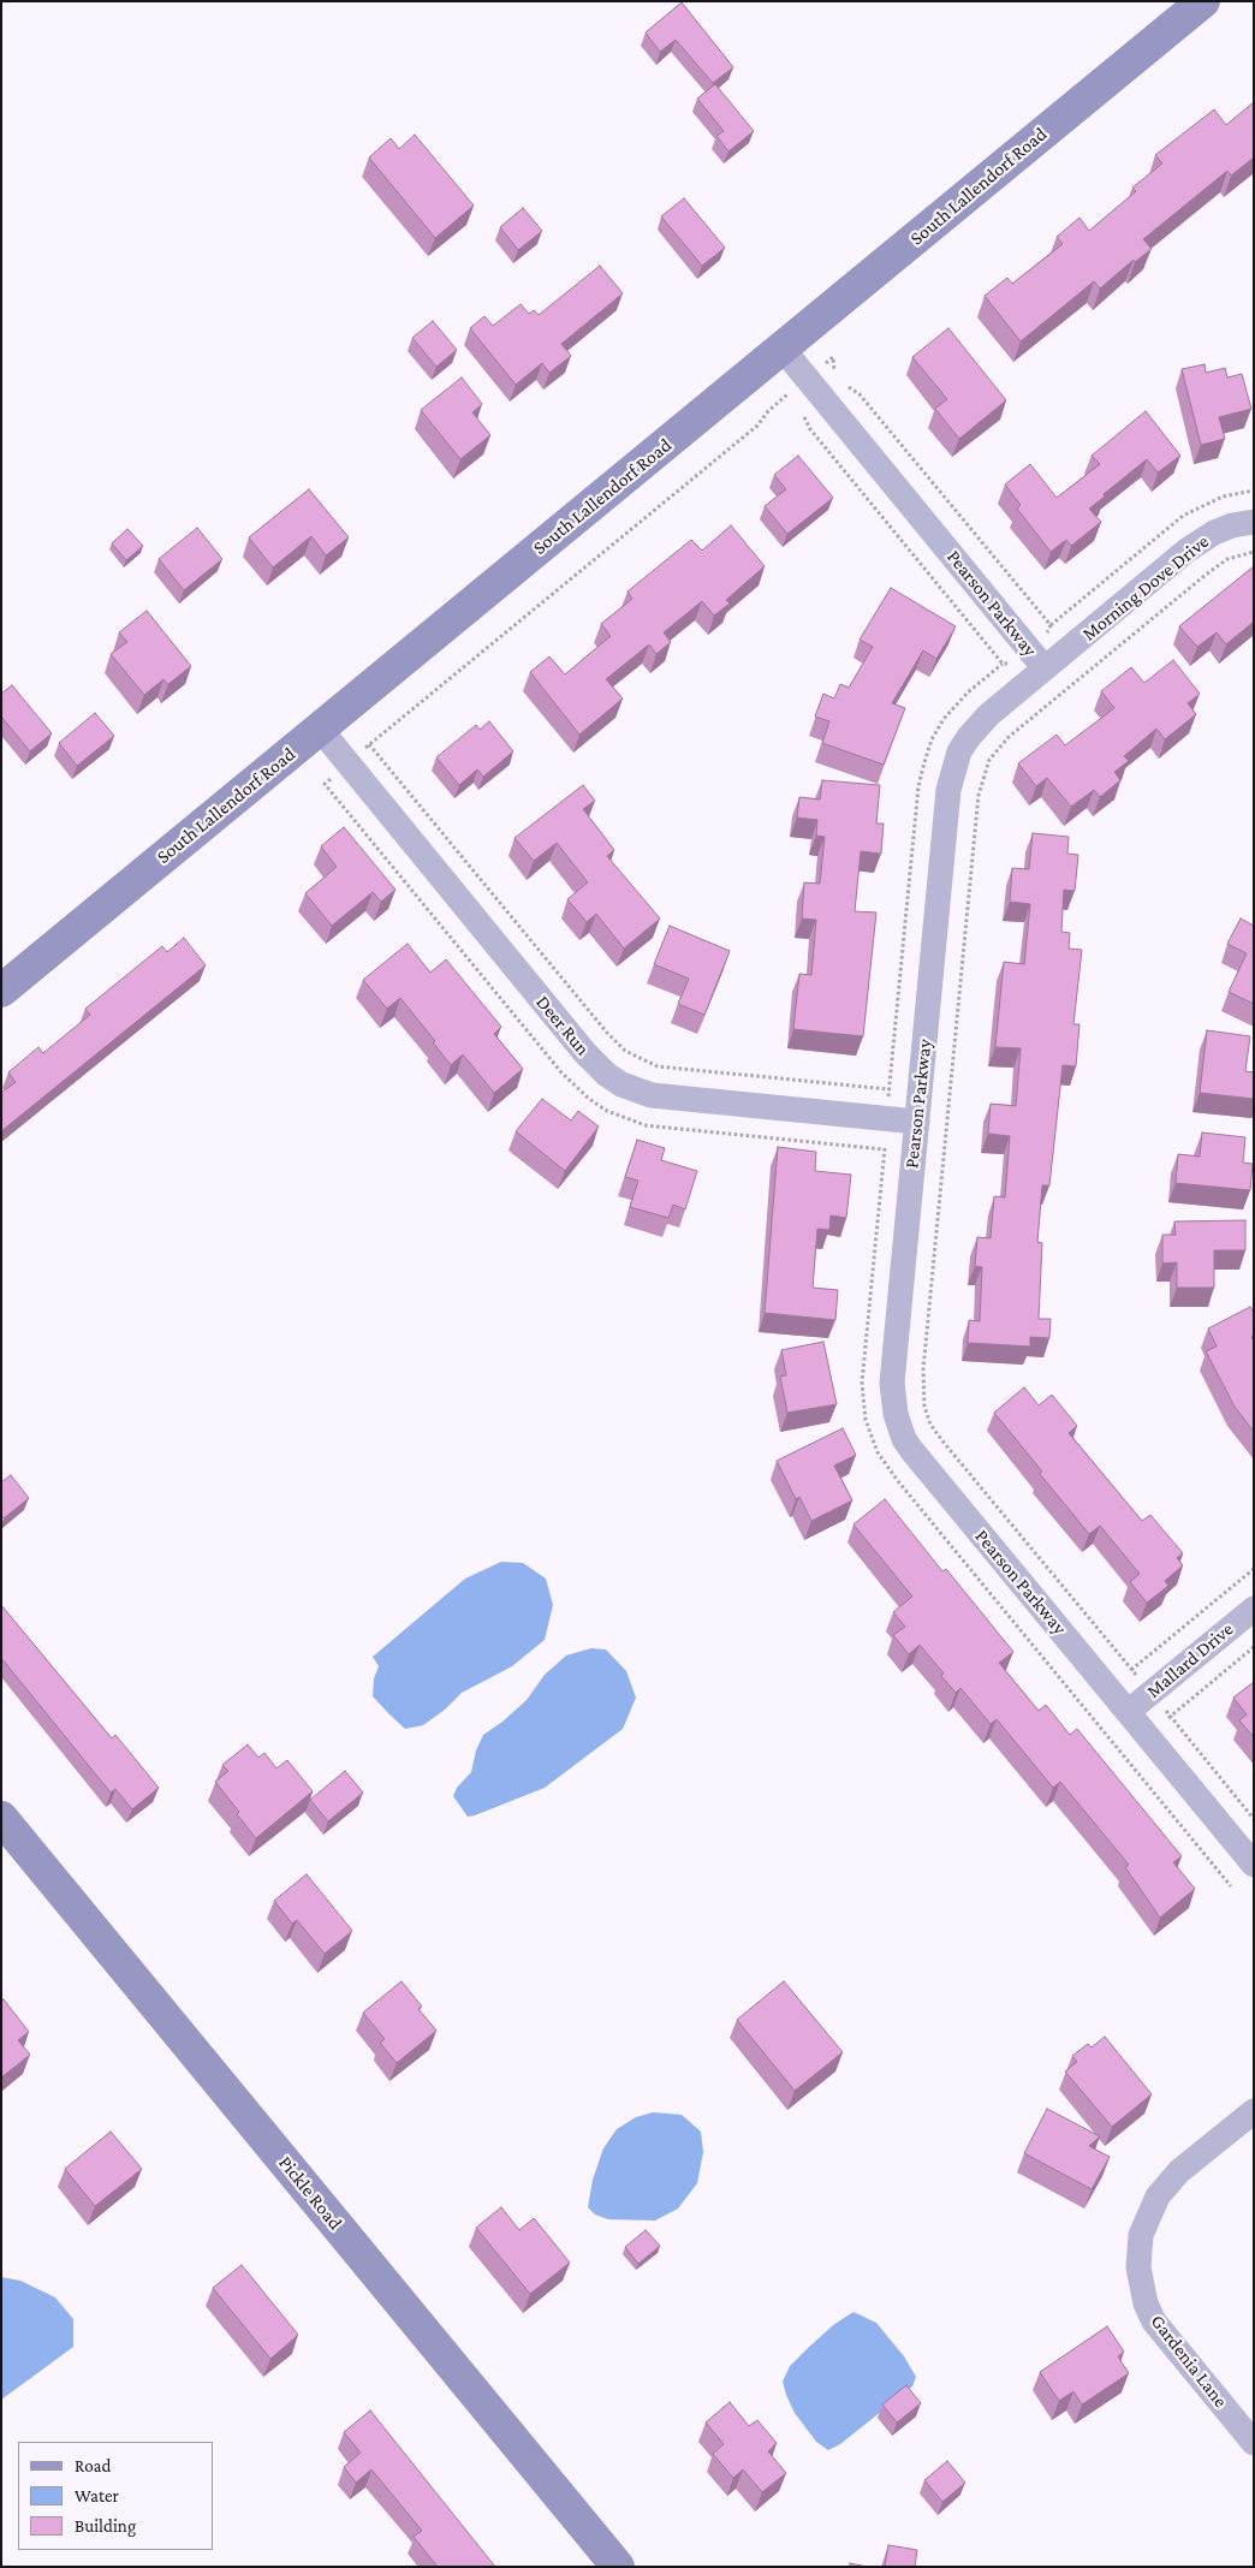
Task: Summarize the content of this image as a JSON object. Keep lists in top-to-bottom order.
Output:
{
  "streets": {
    "street": [
      "South Lallendorf Road",
      "Morning Dove Drive",
      "Pearson Parkway",
      "Deer Run",
      "Mallard Drive",
      "Pickle Road",
      "Gardenia Lane"
    ]
  },
  "crossings": [
    ["South Lallendorf Road", "Pearson Parkway"],
    ["South Lallendorf Road", "Deer Run"],
    ["Morning Dove Drive", "Pearson Parkway"],
    ["Pearson Parkway", "Deer Run"],
    ["Pearson Parkway", "Mallard Drive"]
  ],
  "legend": ["Road", "Water", "Building"]
}
